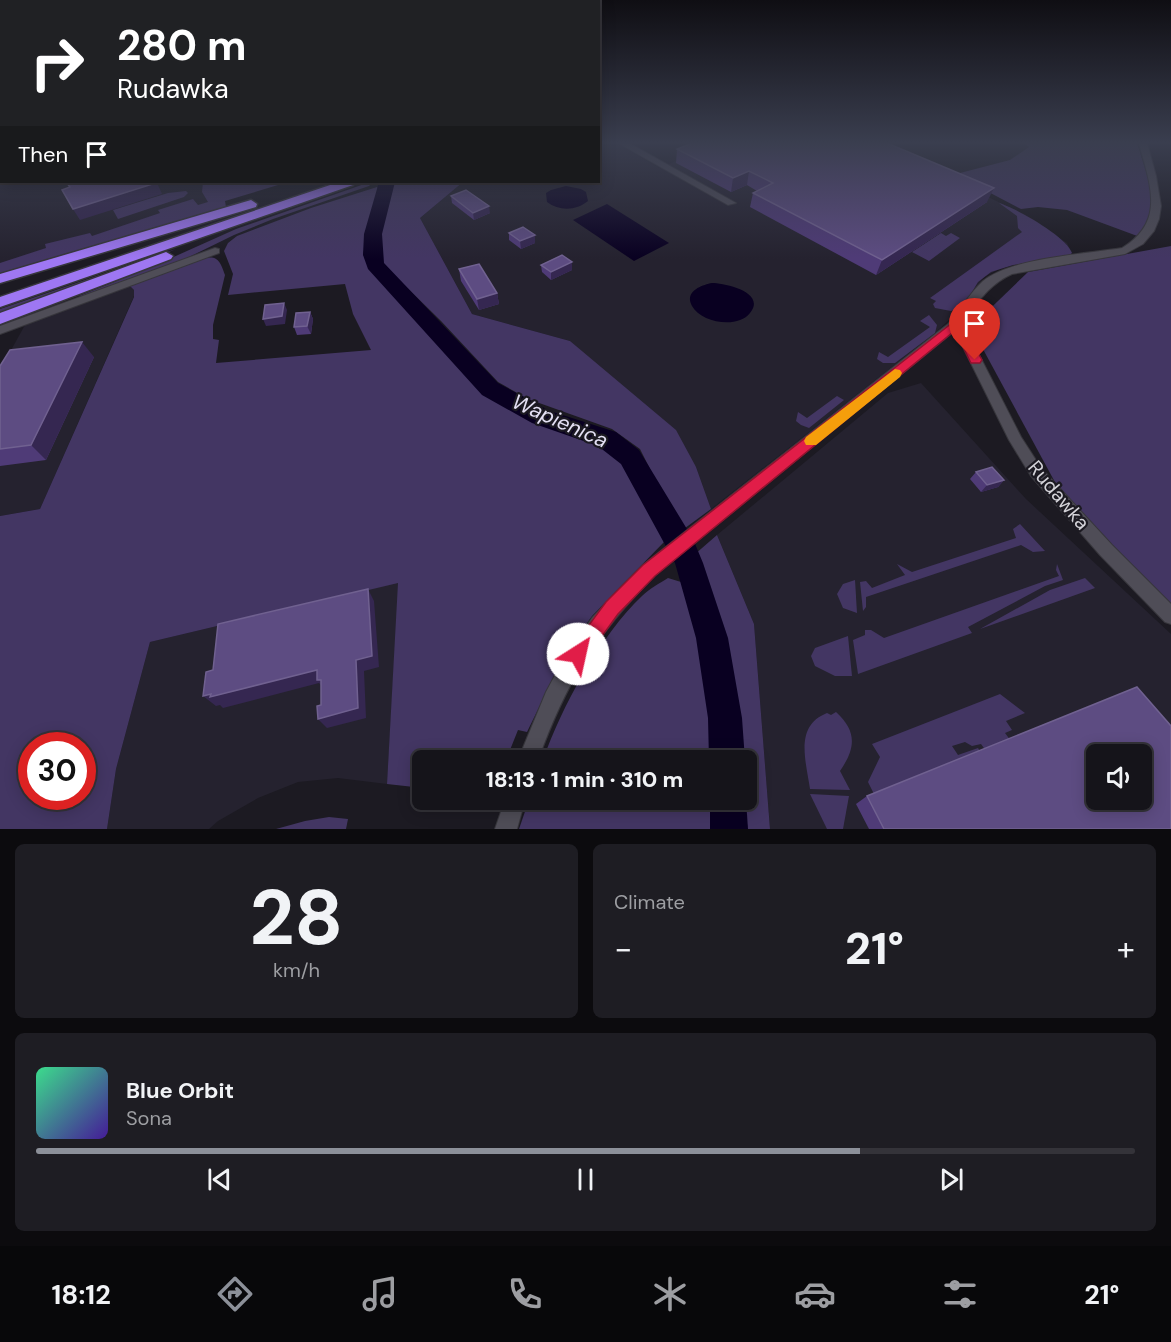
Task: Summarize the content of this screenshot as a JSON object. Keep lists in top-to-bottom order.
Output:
{
  "streets": {
    "street": ["Rudawka"]
  },
  "water": ["Wapienica"],
  "page": {
    "turn": ["280 m", "Rudawka"],
    "then": "Then",
    "limit": "30",
    "trip": "18:13 · 1 min · 310 m",
    "tile": [
      ["28", "km/h"],
      "Climate"
    ],
    "heat": ["−", "21°", "+"],
    "song": ["Blue Orbit", "Sona"],
    "tabs": ["18:12", "21°"]
  }
}
